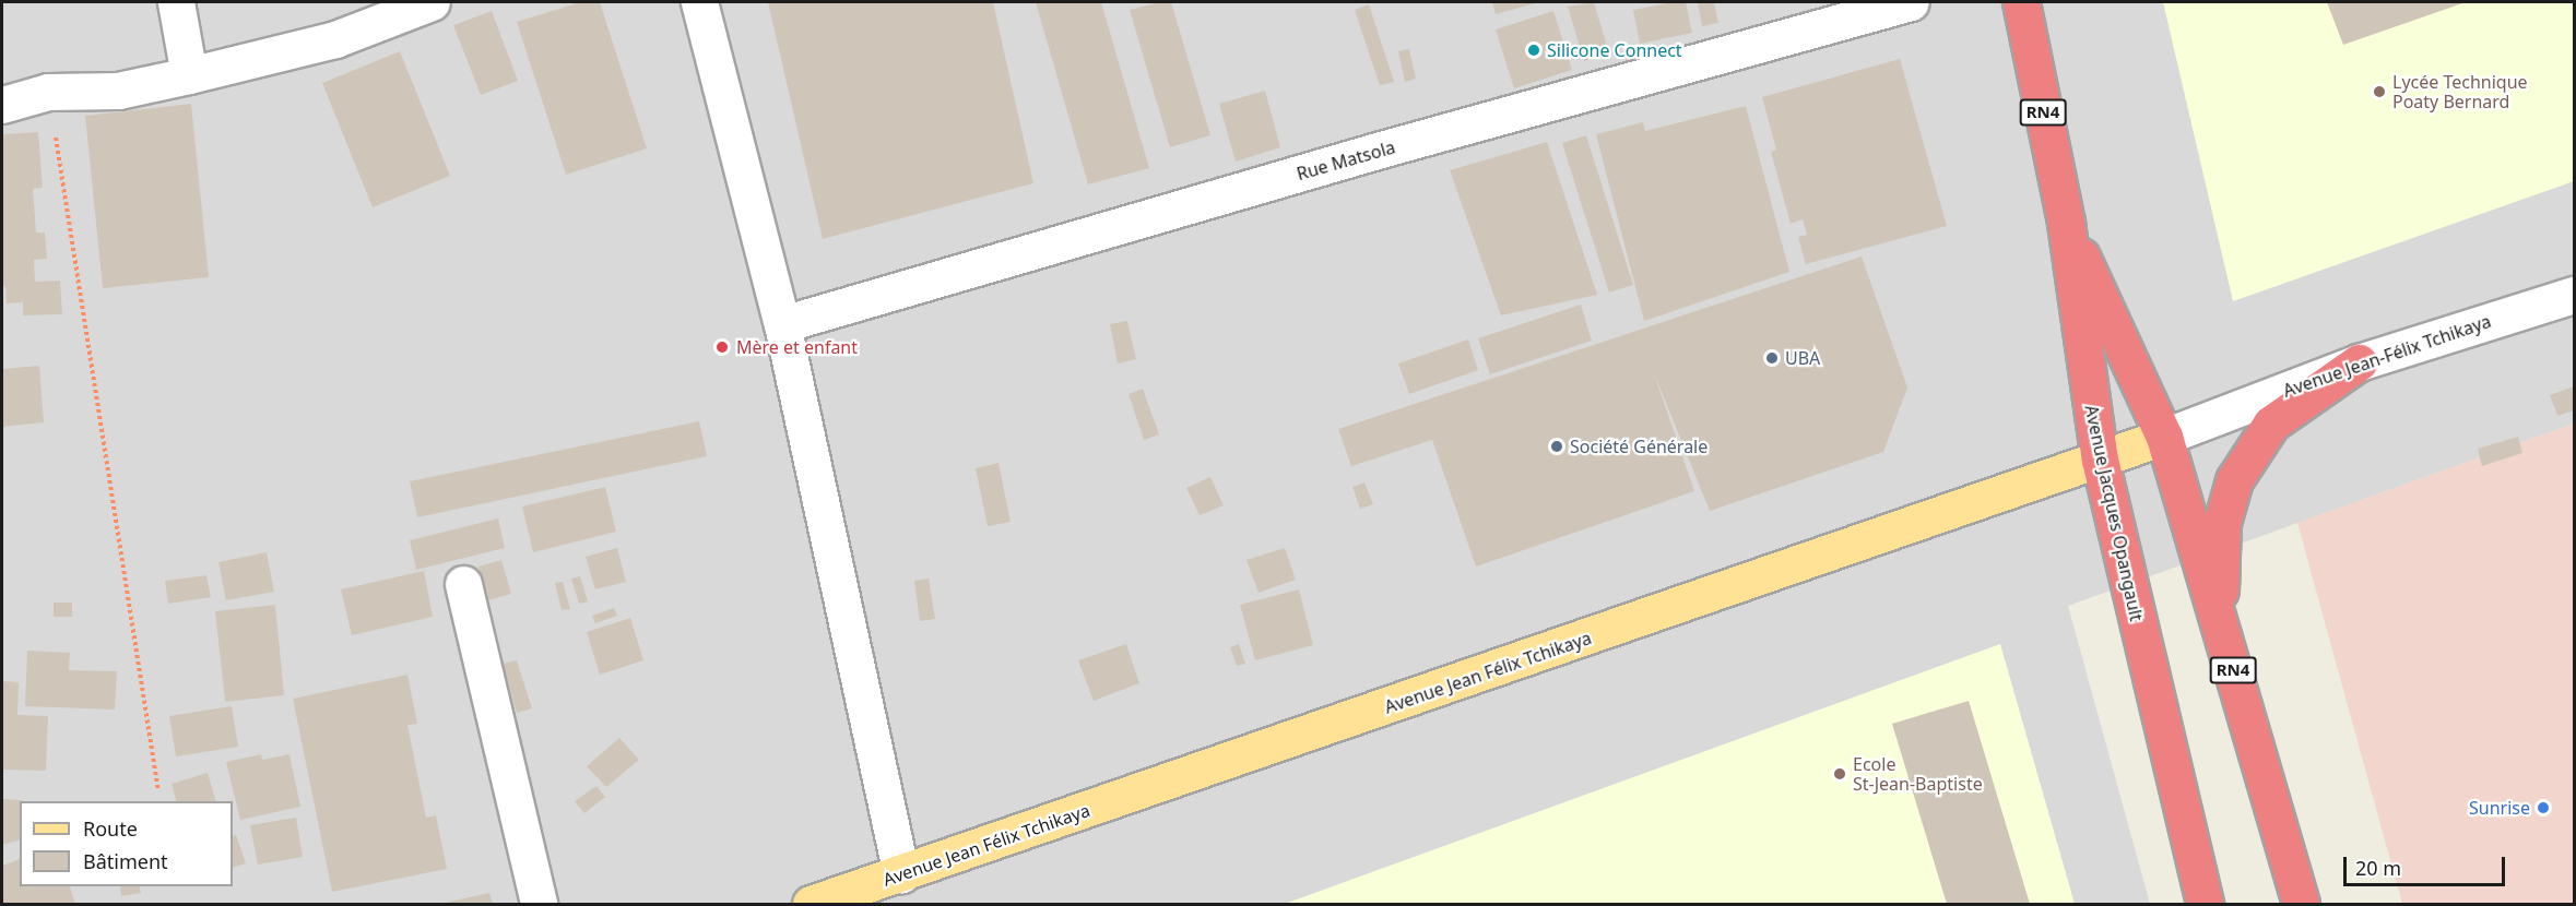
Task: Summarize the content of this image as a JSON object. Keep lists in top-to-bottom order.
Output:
{
  "streets": {
    "highway": ["RN4", "Avenue Jacques Opangault"],
    "main road": ["Avenue Jean Félix Tchikaya"],
    "street": ["Rue Matsola", "Avenue Jean-Félix Tchikaya"]
  },
  "crossings": [
    ["RN4", "Avenue Jean-Félix Tchikaya"],
    ["RN4", "Avenue Jacques Opangault"],
    ["RN4", "Avenue Jean Félix Tchikaya"],
    ["Avenue Jean-Félix Tchikaya", "Avenue Jean Félix Tchikaya"],
    ["Avenue Jacques Opangault", "Avenue Jean Félix Tchikaya"]
  ],
  "places": [
    "Silicone Connect",
    "Lycée Technique Poaty Bernard",
    "Mère et enfant",
    "UBA",
    "Société Générale",
    "Ecole St-Jean-Baptiste",
    "Sunrise"
  ],
  "legend": ["Route", "Bâtiment"],
  "scale_bar": "20 m"
}
